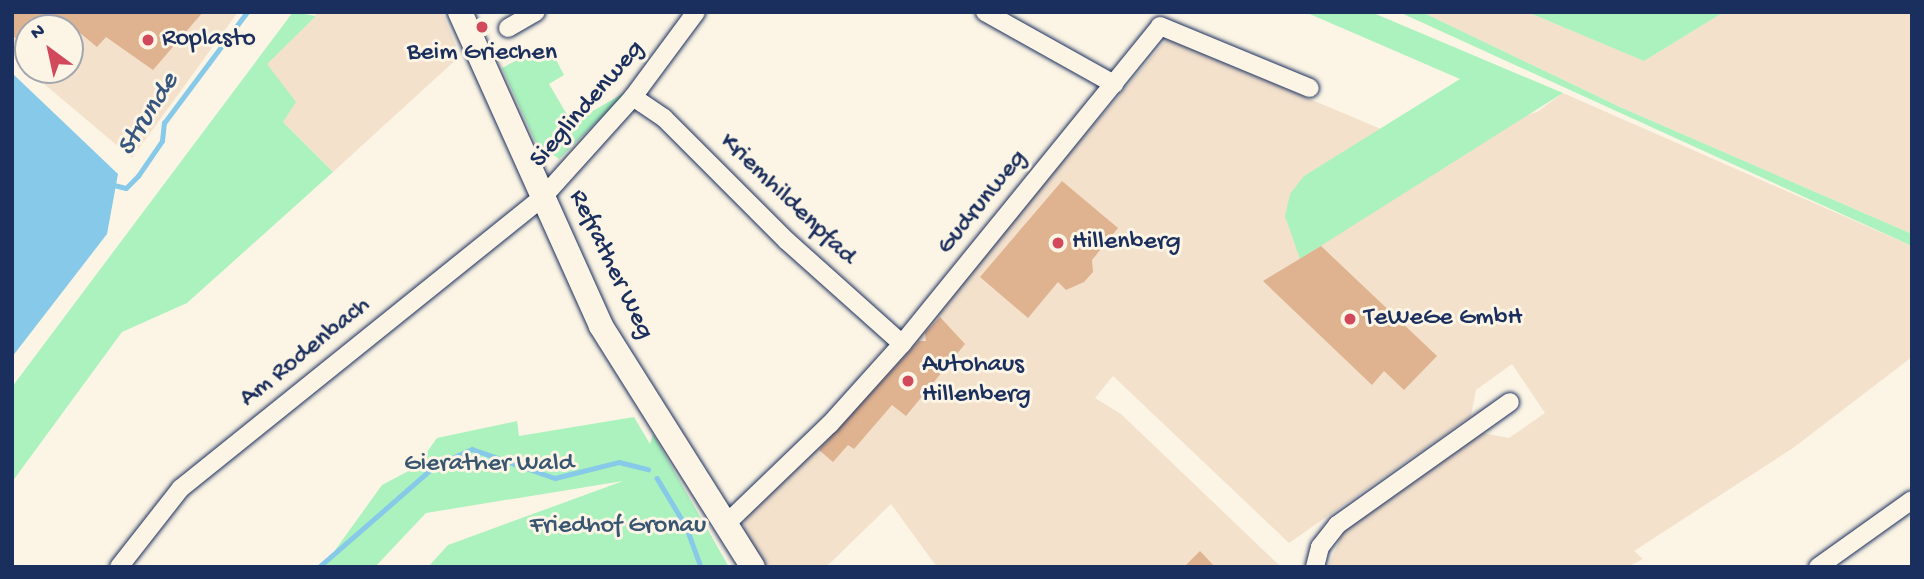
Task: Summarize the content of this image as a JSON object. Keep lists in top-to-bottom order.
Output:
{
  "streets": {
    "main road": ["Refrather Weg"],
    "street": [
      "Sieglindenweg",
      "Kriemhildenpfad",
      "Gudrunweg",
      "Am Rodenbach"
    ]
  },
  "crossings": [
    ["Sieglindenweg", "Kriemhildenpfad"],
    ["Sieglindenweg", "Refrather Weg"],
    ["Sieglindenweg", "Am Rodenbach"],
    ["Kriemhildenpfad", "Gudrunweg"],
    ["Gudrunweg", "Refrather Weg"],
    ["Refrather Weg", "Am Rodenbach"]
  ],
  "water": ["Strunde"],
  "parks": ["Gierather Wald", "Friedhof Gronau"],
  "places": [
    "Beim Griechen",
    "Roplasto",
    "Hillenberg",
    "TeWeGe GmbH",
    "Autohaus Hillenberg"
  ],
  "north": "top left"
}
